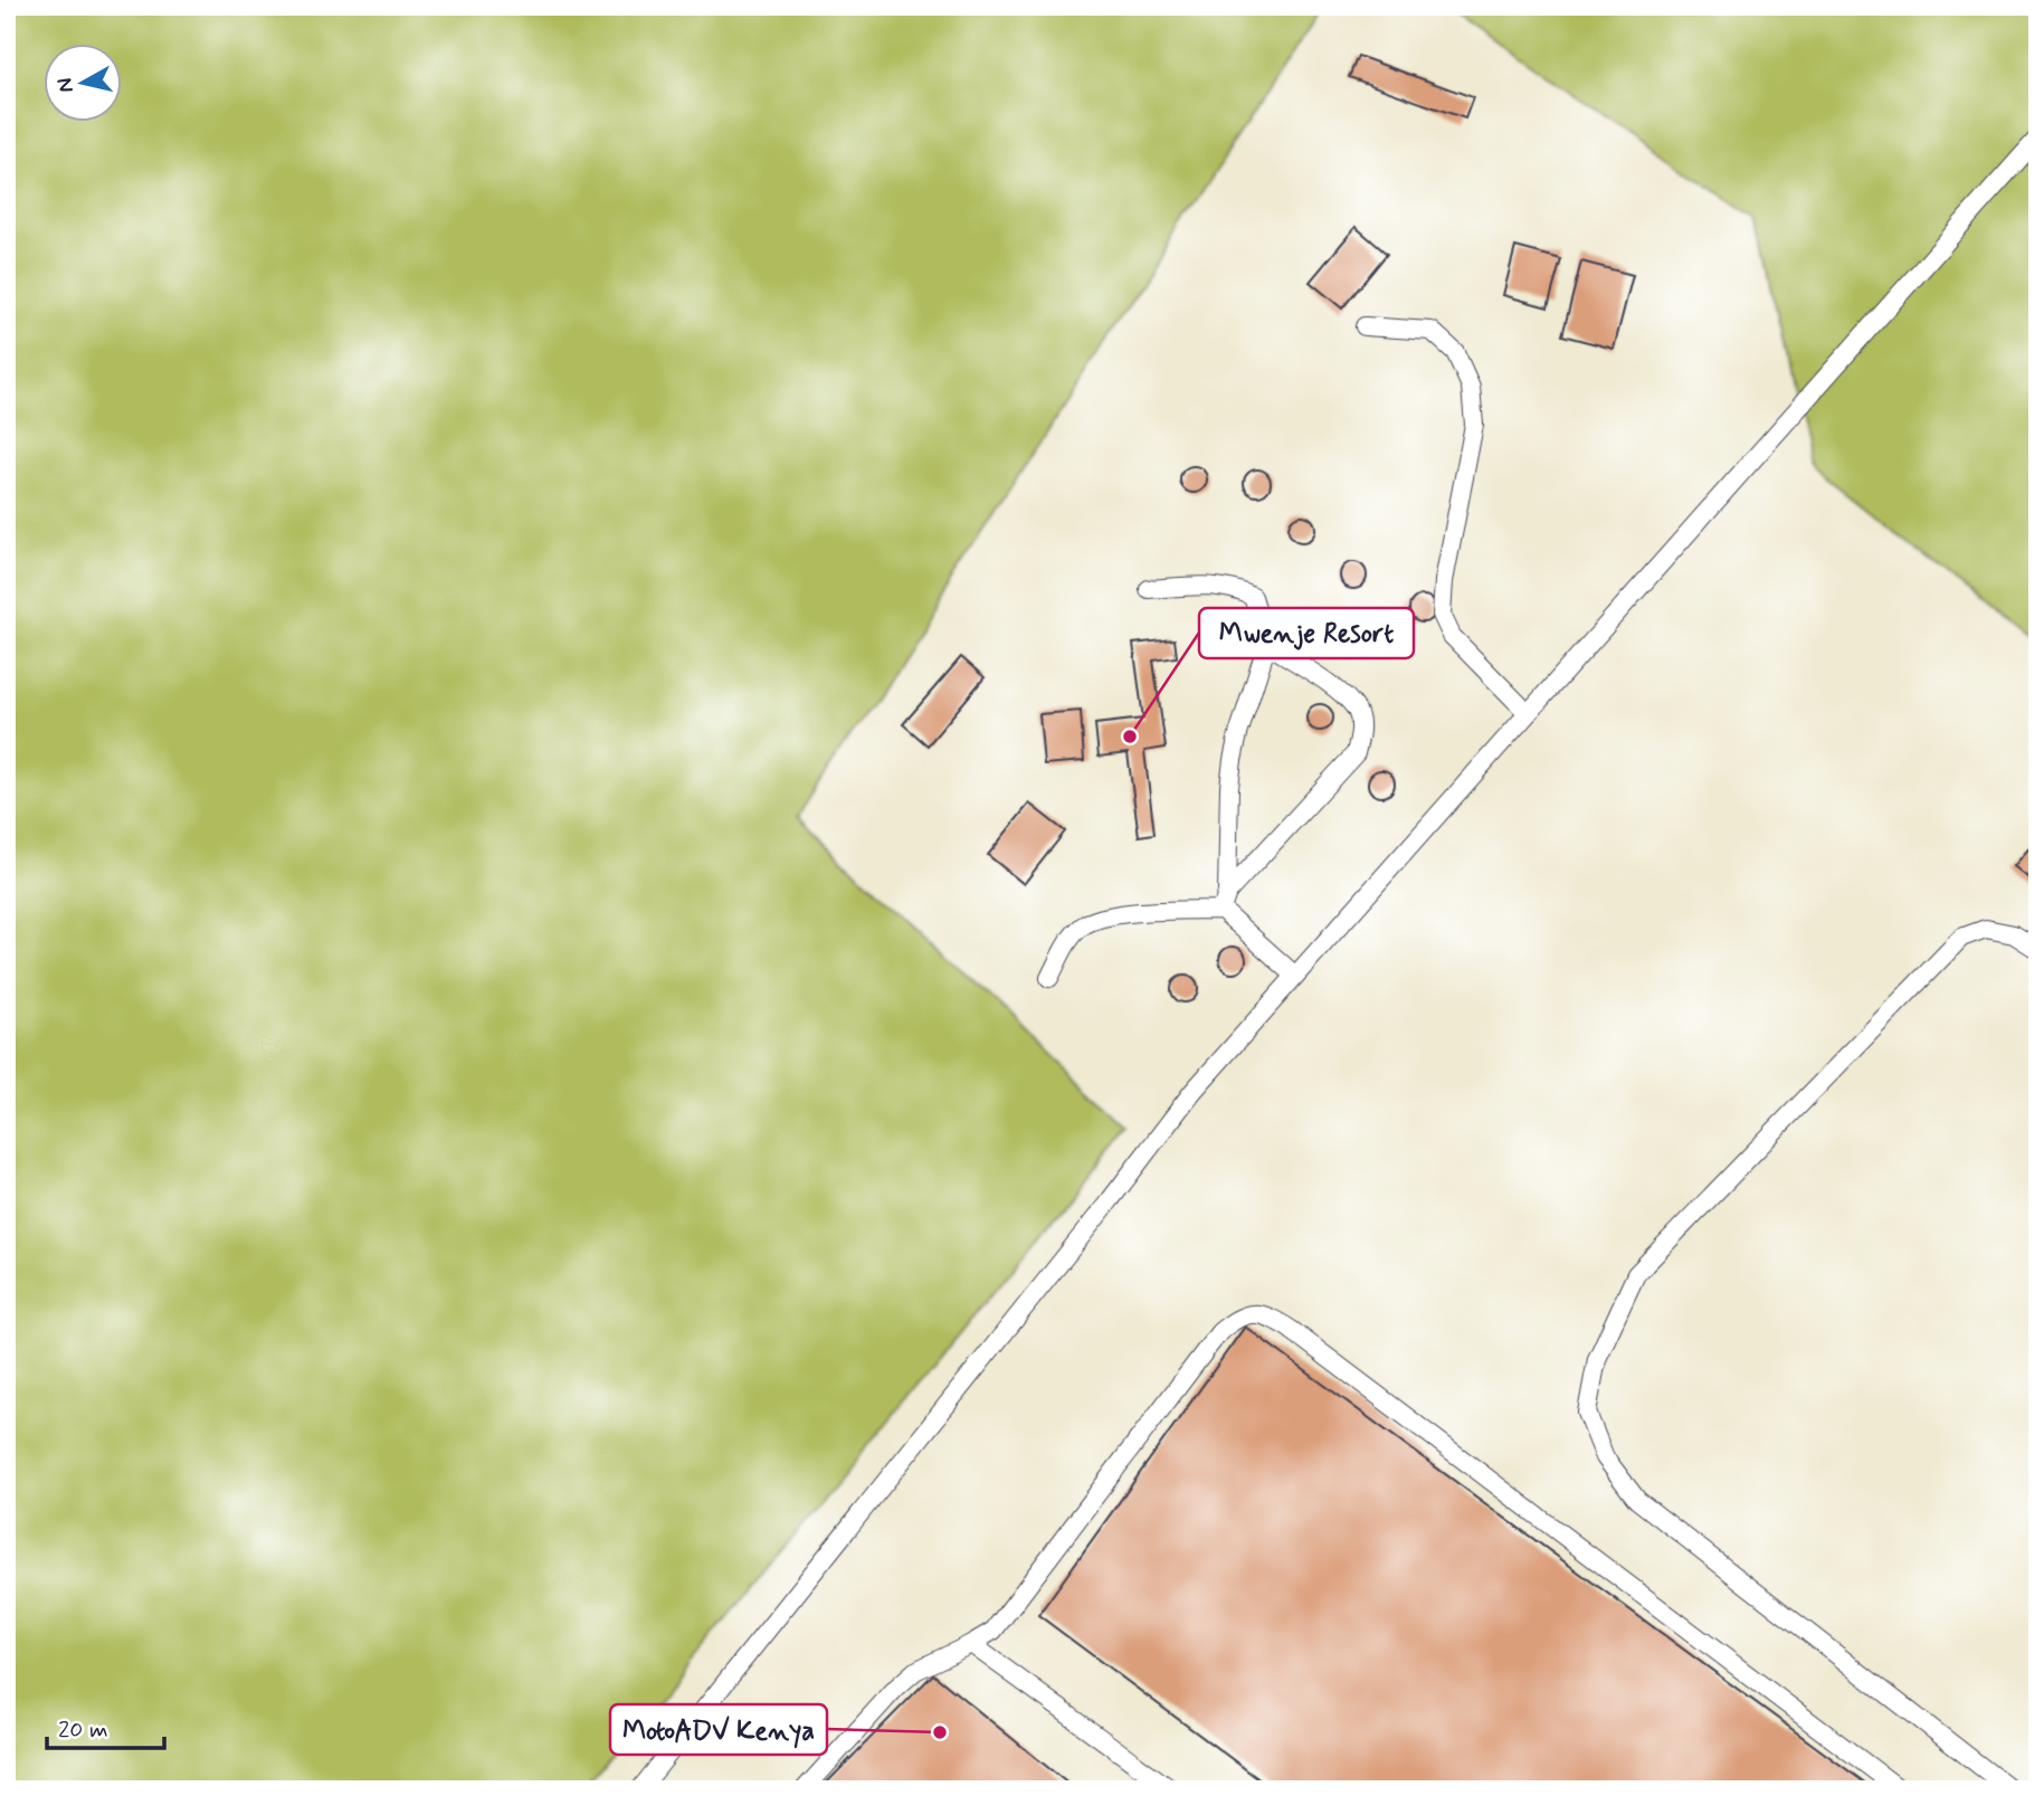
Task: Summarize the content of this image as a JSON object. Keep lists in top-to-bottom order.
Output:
{
  "places": ["Mwenje Resort", "MotoADV Kenya"],
  "scale_bar": "20 m",
  "north": "left"
}
